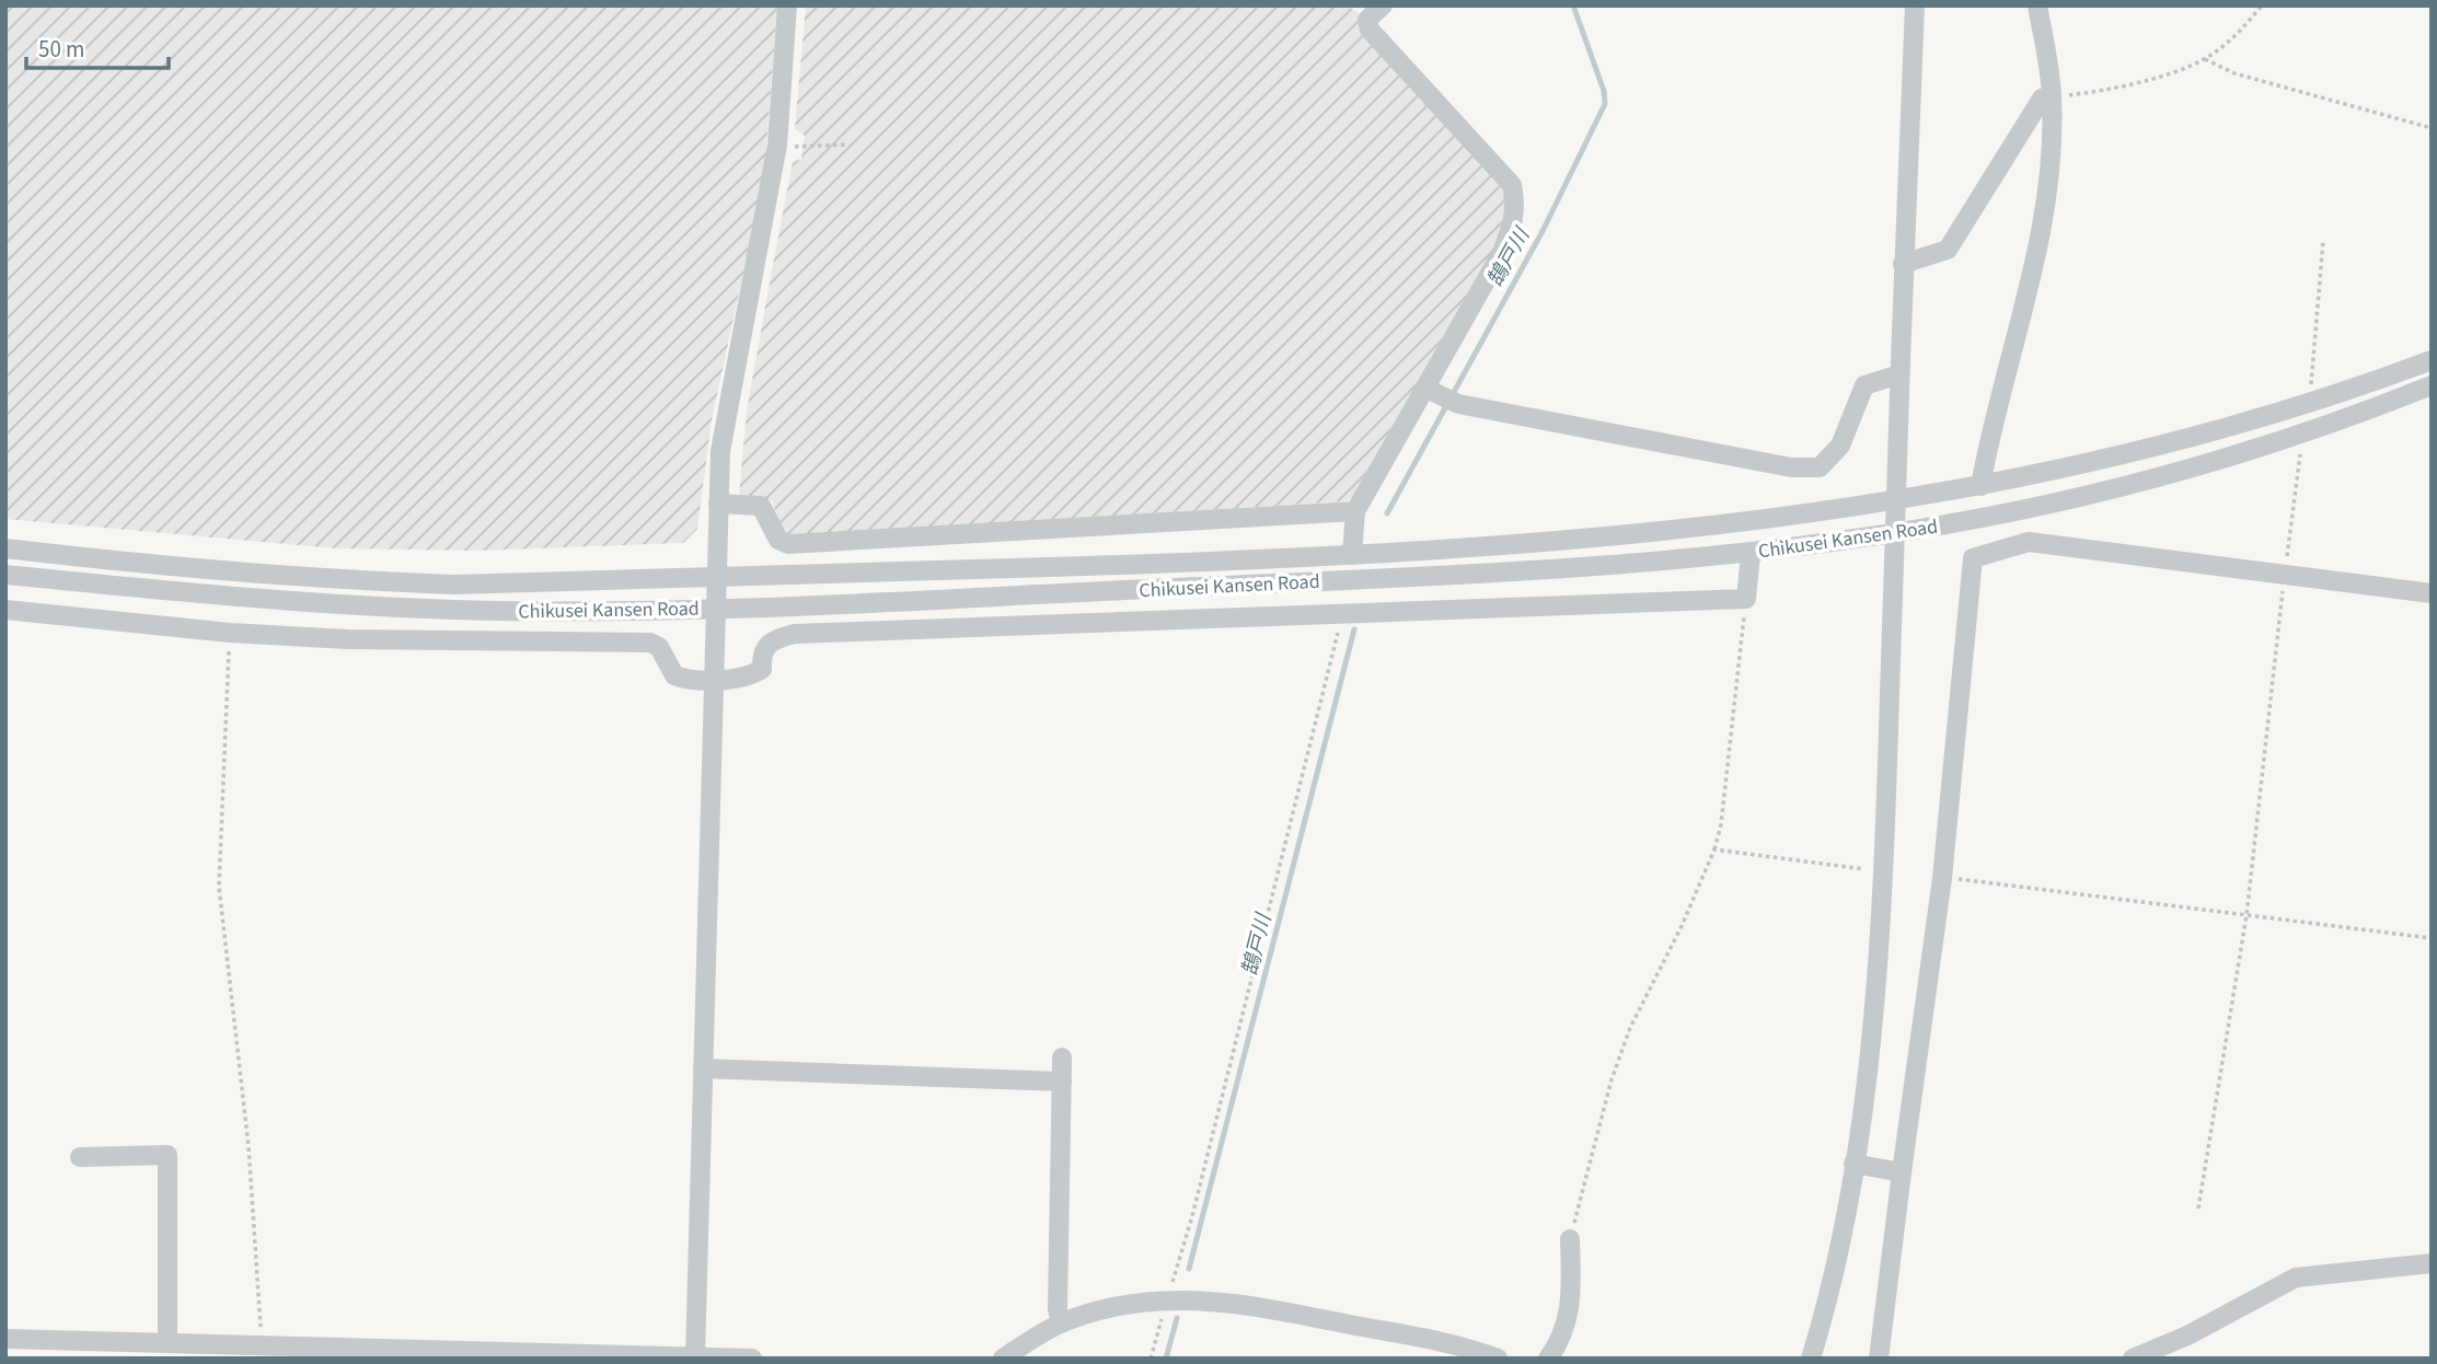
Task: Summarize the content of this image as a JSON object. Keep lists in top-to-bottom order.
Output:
{
  "streets": {
    "street": ["Chikusei Kansen Road"]
  },
  "water": ["鵠戸川"],
  "scale_bar": "50 m"
}
